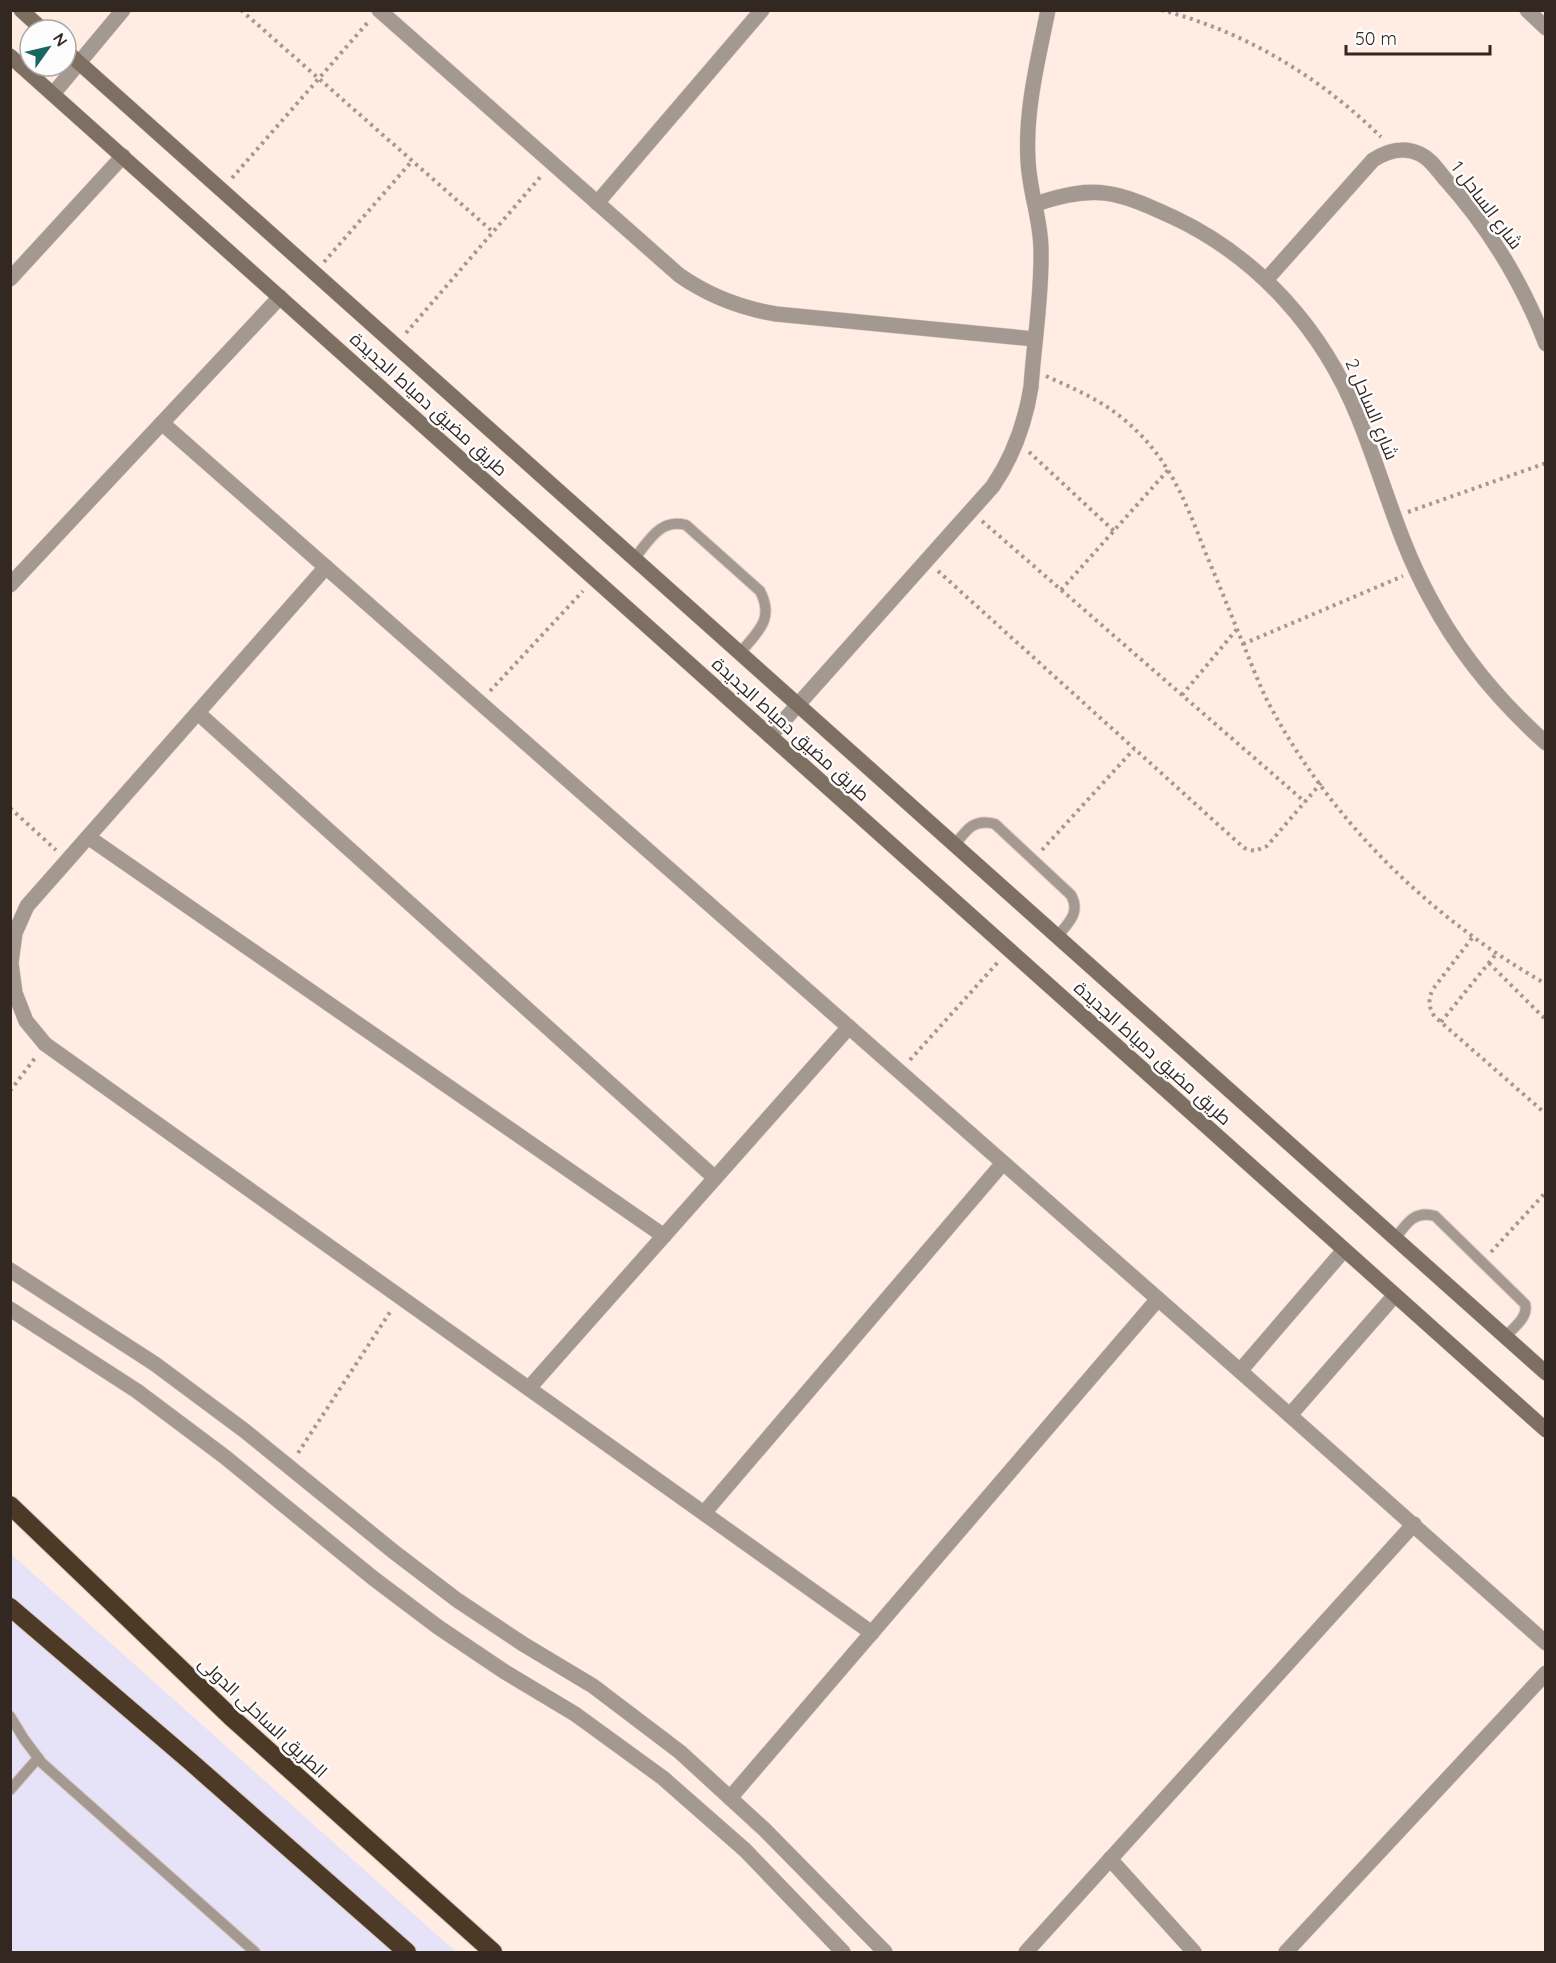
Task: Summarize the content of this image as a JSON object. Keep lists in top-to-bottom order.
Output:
{
  "streets": {
    "highway": ["الطريق الساحلى الدولى"],
    "street": ["شارع الساحل 1", "طريق مضيق دمياط الجديدة", "شارع الساحل 2"]
  },
  "scale_bar": "50 m",
  "north": "top right"
}
